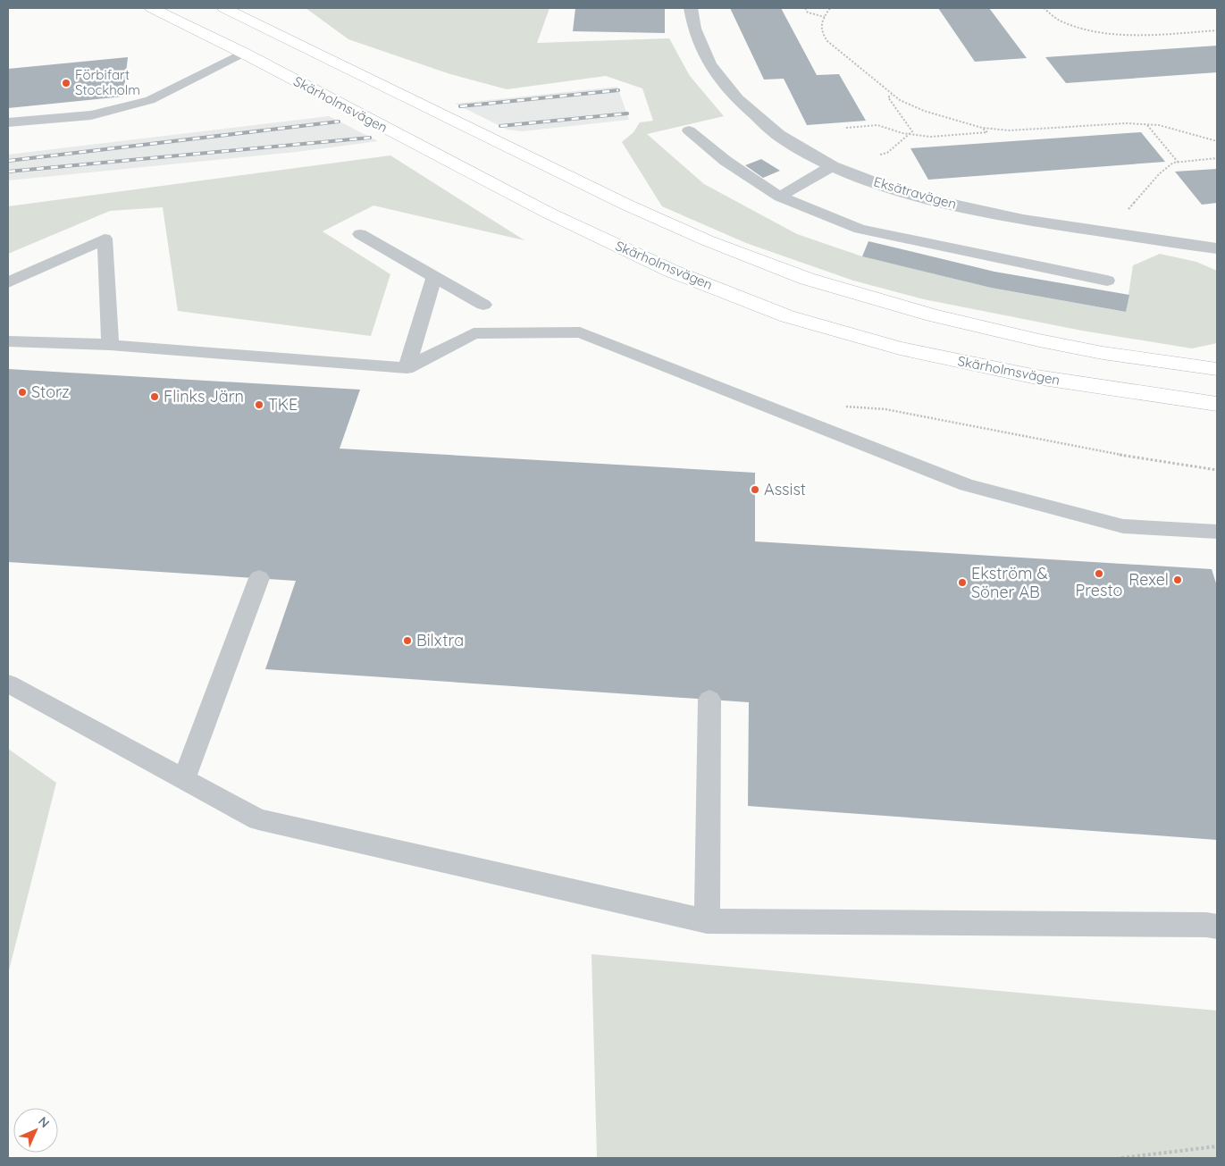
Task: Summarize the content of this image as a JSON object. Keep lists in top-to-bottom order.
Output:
{
  "streets": {
    "main road": ["Skärholmsvägen"],
    "street": ["Eksätravägen"]
  },
  "places": [
    "Förbifart Stockholm",
    "Storz",
    "Flinks Järn",
    "TKE",
    "Assist",
    "Presto",
    "Rexel",
    "Ekström & Söner AB",
    "Bilxtra"
  ],
  "north": "top right"
}
